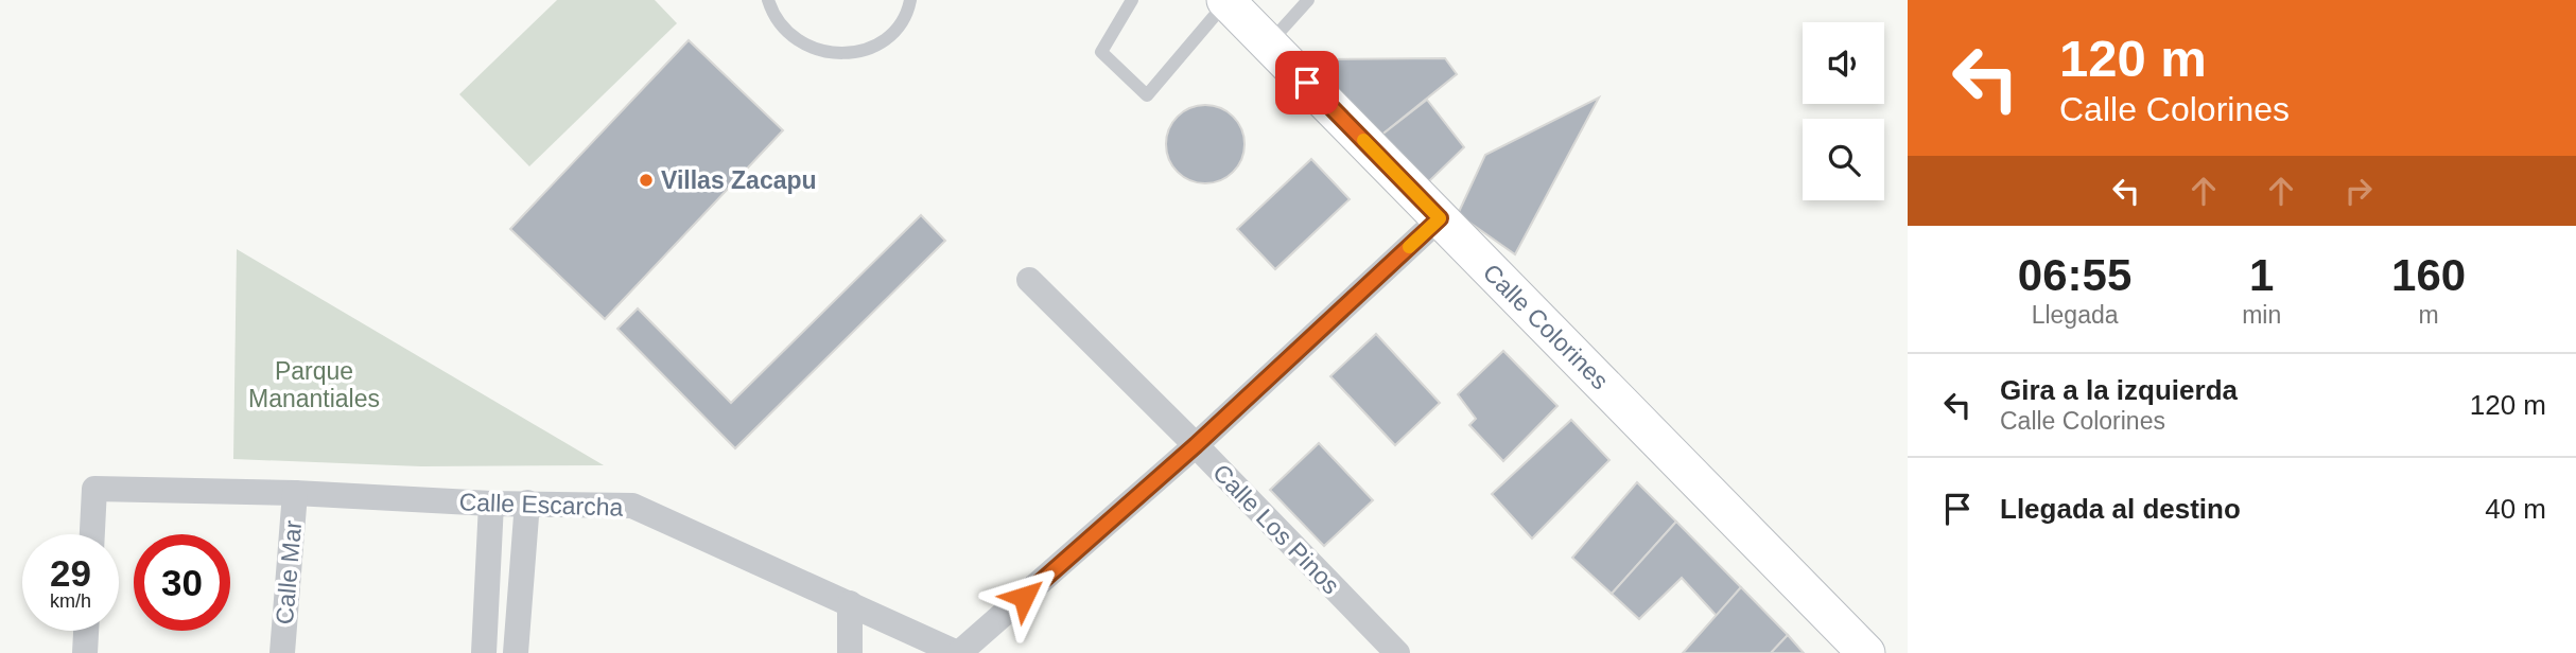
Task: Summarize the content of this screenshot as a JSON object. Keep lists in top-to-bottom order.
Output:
{
  "streets": {
    "main road": ["Calle Colorines"],
    "street": ["Calle Escarcha", "Calle Los Pinos", "Calle Mar"]
  },
  "crossings": [
    ["Calle Escarcha", "Calle Mar"]
  ],
  "parks": ["Parque Manantiales"],
  "places": ["Villas Zacapu"],
  "page": {
    "turn": ["120 m", "Calle Colorines"],
    "eta": [
      "06:55",
      "Llegada",
      "1",
      "min",
      "160",
      "m"
    ],
    "list": [
      {
        "name": "Gira a la izquierda",
        "note": "Calle Colorines",
        "value": "120 m"
      },
      {
        "name": "Llegada al destino",
        "value": "40 m"
      }
    ],
    "speed": "29 km/h",
    "limit": "30"
  }
}
